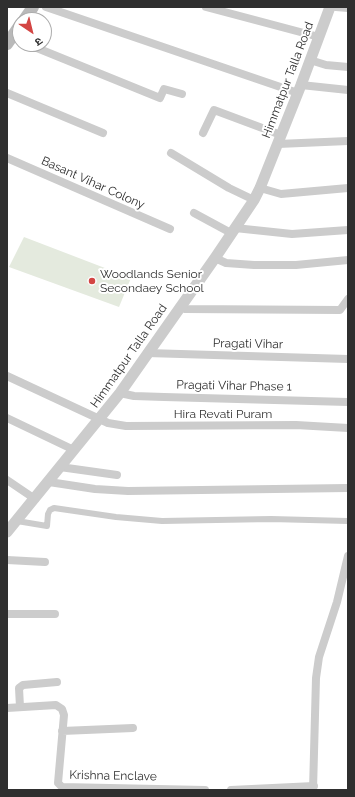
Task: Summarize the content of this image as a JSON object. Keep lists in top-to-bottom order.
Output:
{
  "streets": {
    "street": [
      "Himmatpur Talla Road",
      "Basant Vihar Colony",
      "Pragati Vihar",
      "Pragati Vihar Phase 1",
      "Hira Revati Puram",
      "Krishna Enclave"
    ]
  },
  "crossings": [
    ["Himmatpur Talla Road", "Pragati Vihar"],
    ["Himmatpur Talla Road", "Pragati Vihar Phase 1"],
    ["Himmatpur Talla Road", "Hira Revati Puram"]
  ],
  "places": ["Woodlands Senior Secondaey School"],
  "north": "bottom right"
}
